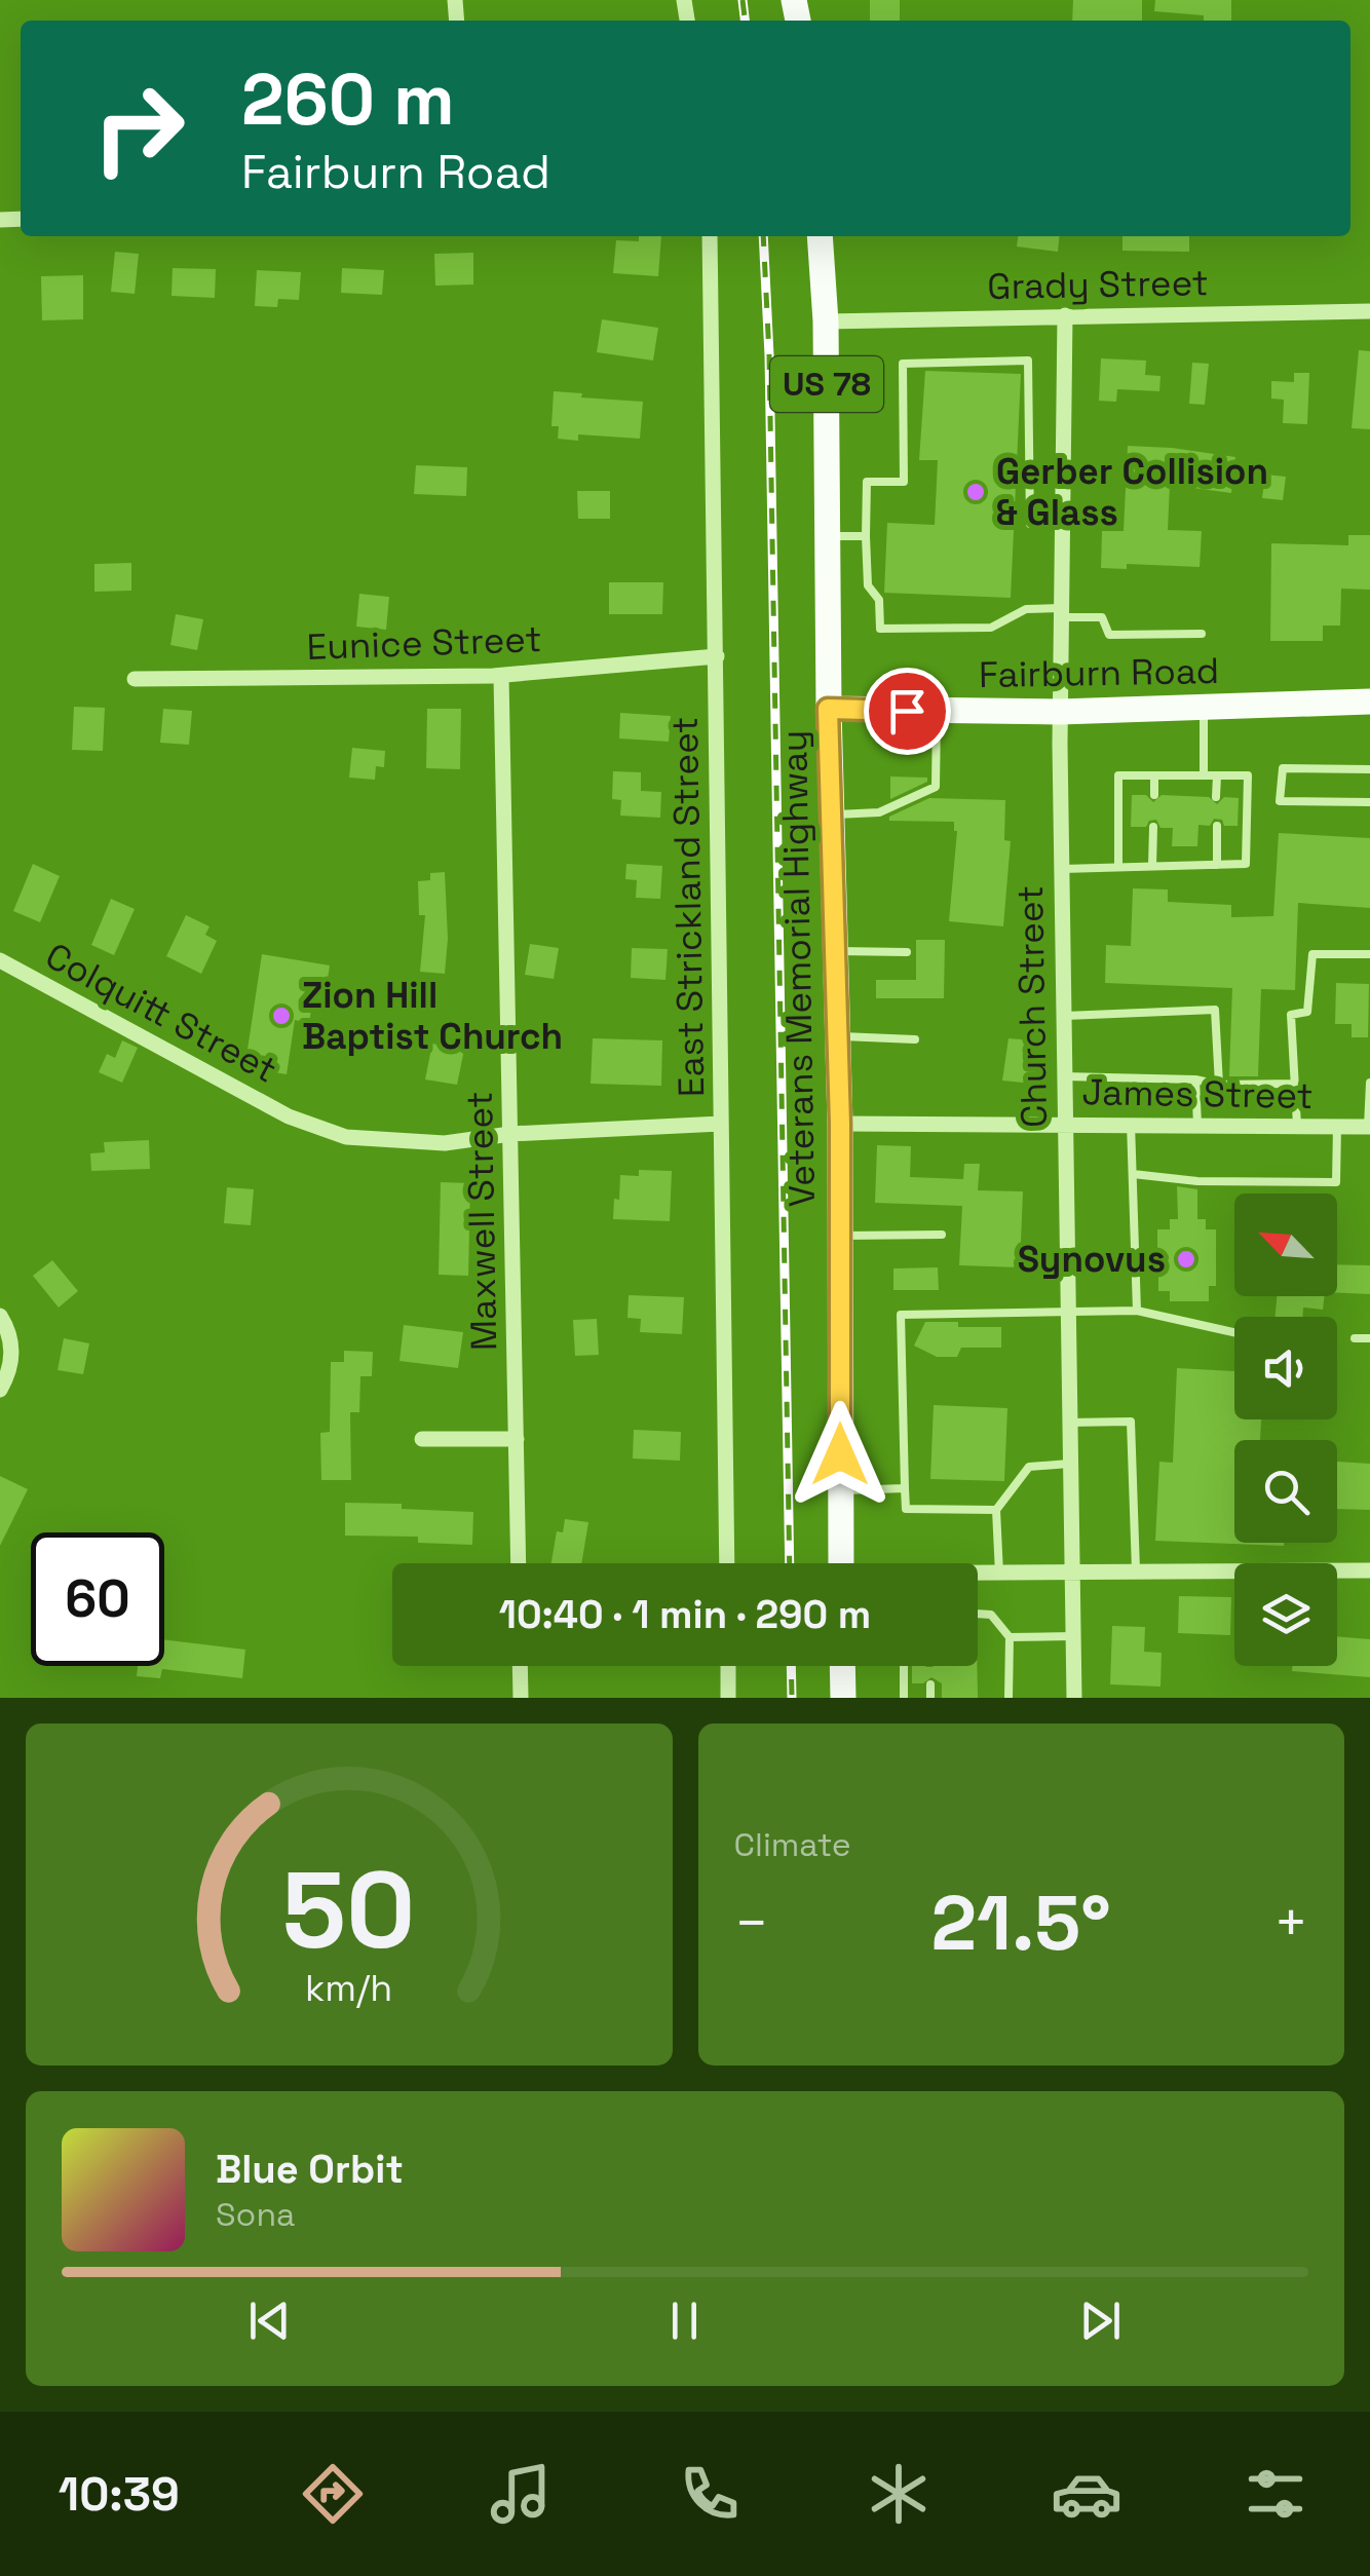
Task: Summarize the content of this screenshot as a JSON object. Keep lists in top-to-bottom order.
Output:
{
  "streets": {
    "main road": ["US 78", "Fairburn Road", "Veterans Memorial Highway"],
    "street": [
      "Grady Street",
      "Eunice Street",
      "East Strickland Street",
      "Church Street",
      "Colquitt Street",
      "James Street",
      "Maxwell Street"
    ]
  },
  "crossings": [
    ["Grady Street", "Veterans Memorial Highway"],
    ["Grady Street", "Church Street"],
    ["Eunice Street", "East Strickland Street"],
    ["Eunice Street", "Maxwell Street"],
    ["Fairburn Road", "Veterans Memorial Highway"],
    ["Fairburn Road", "Church Street"],
    ["East Strickland Street", "Colquitt Street"],
    ["Veterans Memorial Highway", "James Street"],
    ["Church Street", "James Street"],
    ["Colquitt Street", "Maxwell Street"]
  ],
  "places": ["Gerber Collision & Glass", "Zion Hill Baptist Church", "Synovus"],
  "north": "top left",
  "page": {
    "turn": ["260 m", "Fairburn Road"],
    "limit": "60",
    "trip": "10:40 · 1 min · 290 m",
    "tile": "Climate",
    "heat": ["−", "21.5°", "+"],
    "song": ["Blue Orbit", "Sona"],
    "tabs": "10:39",
    "gauge": ["50", "km/h"]
  }
}
